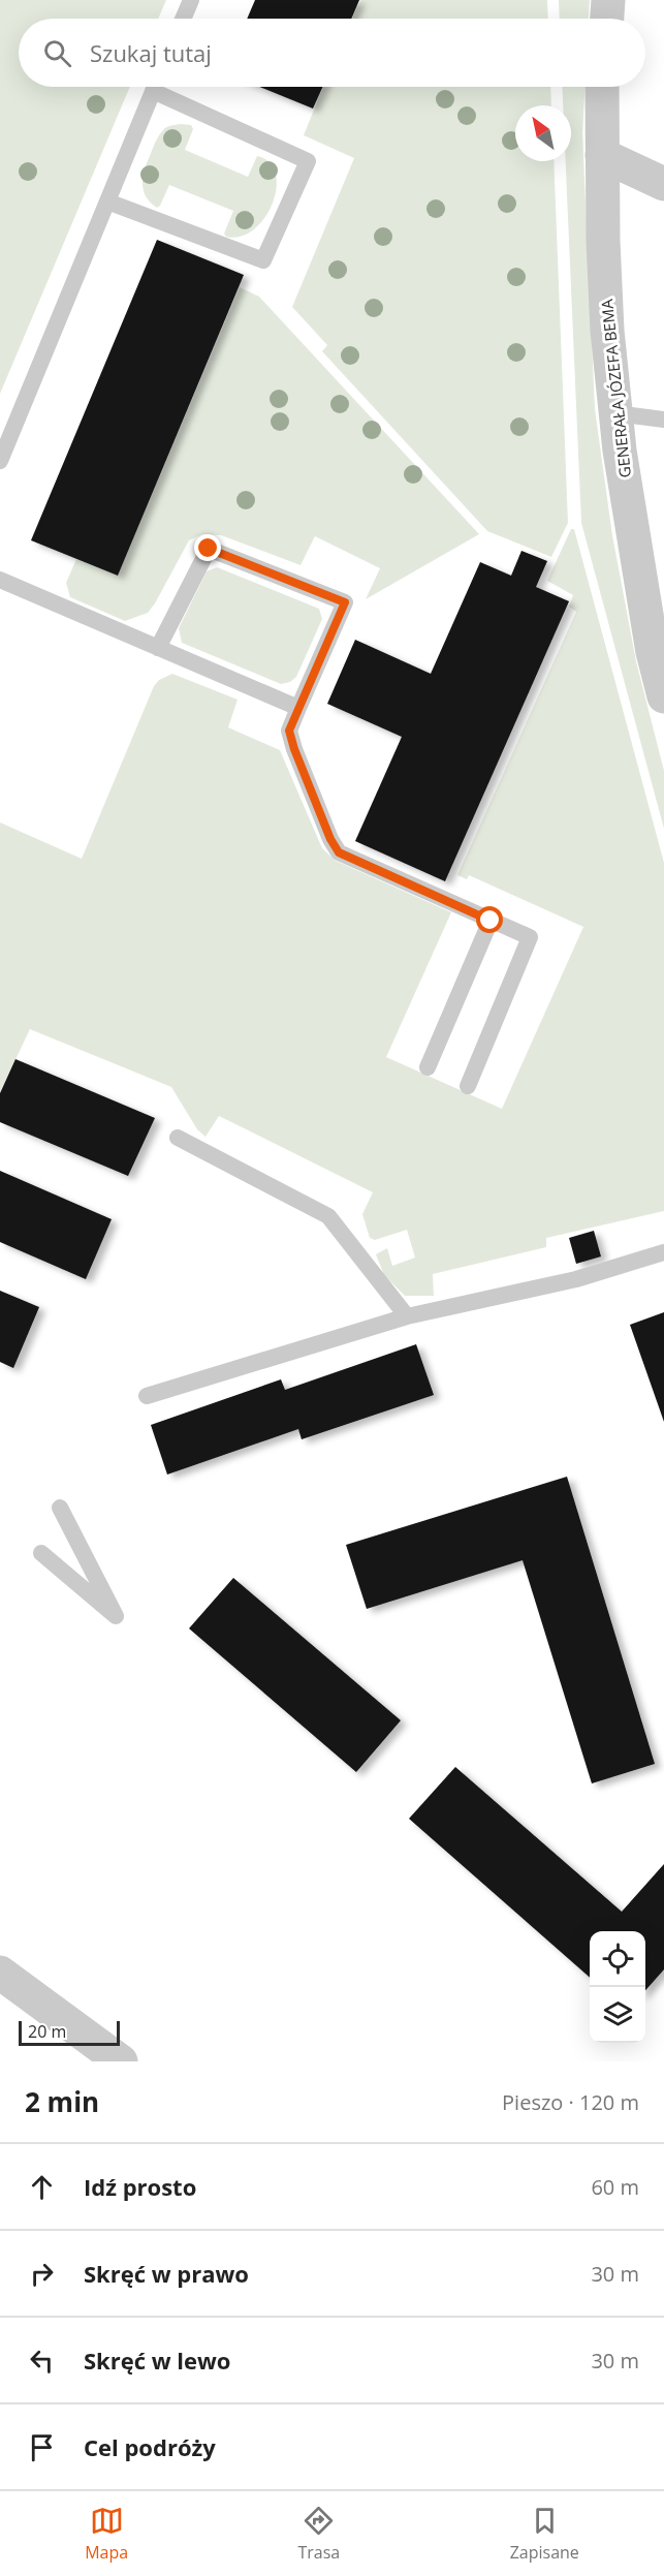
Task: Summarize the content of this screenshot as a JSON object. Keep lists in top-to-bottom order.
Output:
{
  "streets": {
    "street": ["GENERAŁA JÓZEFA BEMA"]
  },
  "scale_bar": "20 m",
  "north": "top left",
  "page": {
    "search": "Szukaj tutaj",
    "scale": "20 m",
    "heading": ["2 min", "Pieszo · 120 m"],
    "list": [
      ["Idź prosto", "60 m"],
      ["Skręć w prawo", "30 m"],
      ["Skręć w lewo", "30 m"],
      "Cel podróży"
    ],
    "nav": ["Mapa", "Trasa", "Zapisane"]
  }
}
